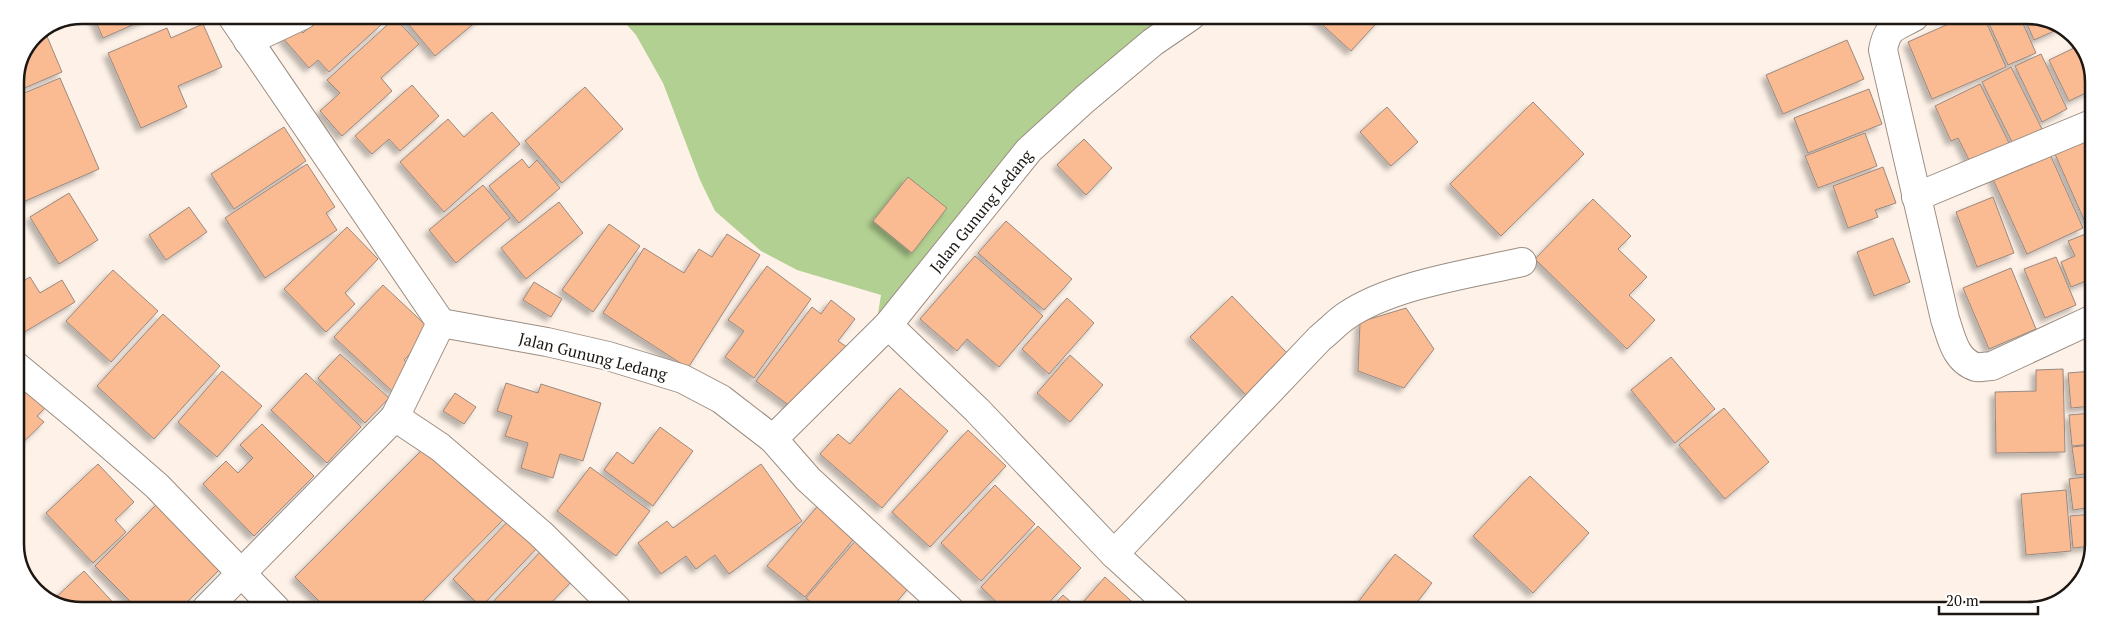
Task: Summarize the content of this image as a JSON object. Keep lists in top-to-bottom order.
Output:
{
  "streets": {
    "street": ["Jalan Gunung Ledang"]
  },
  "scale_bar": "20 m"
}
